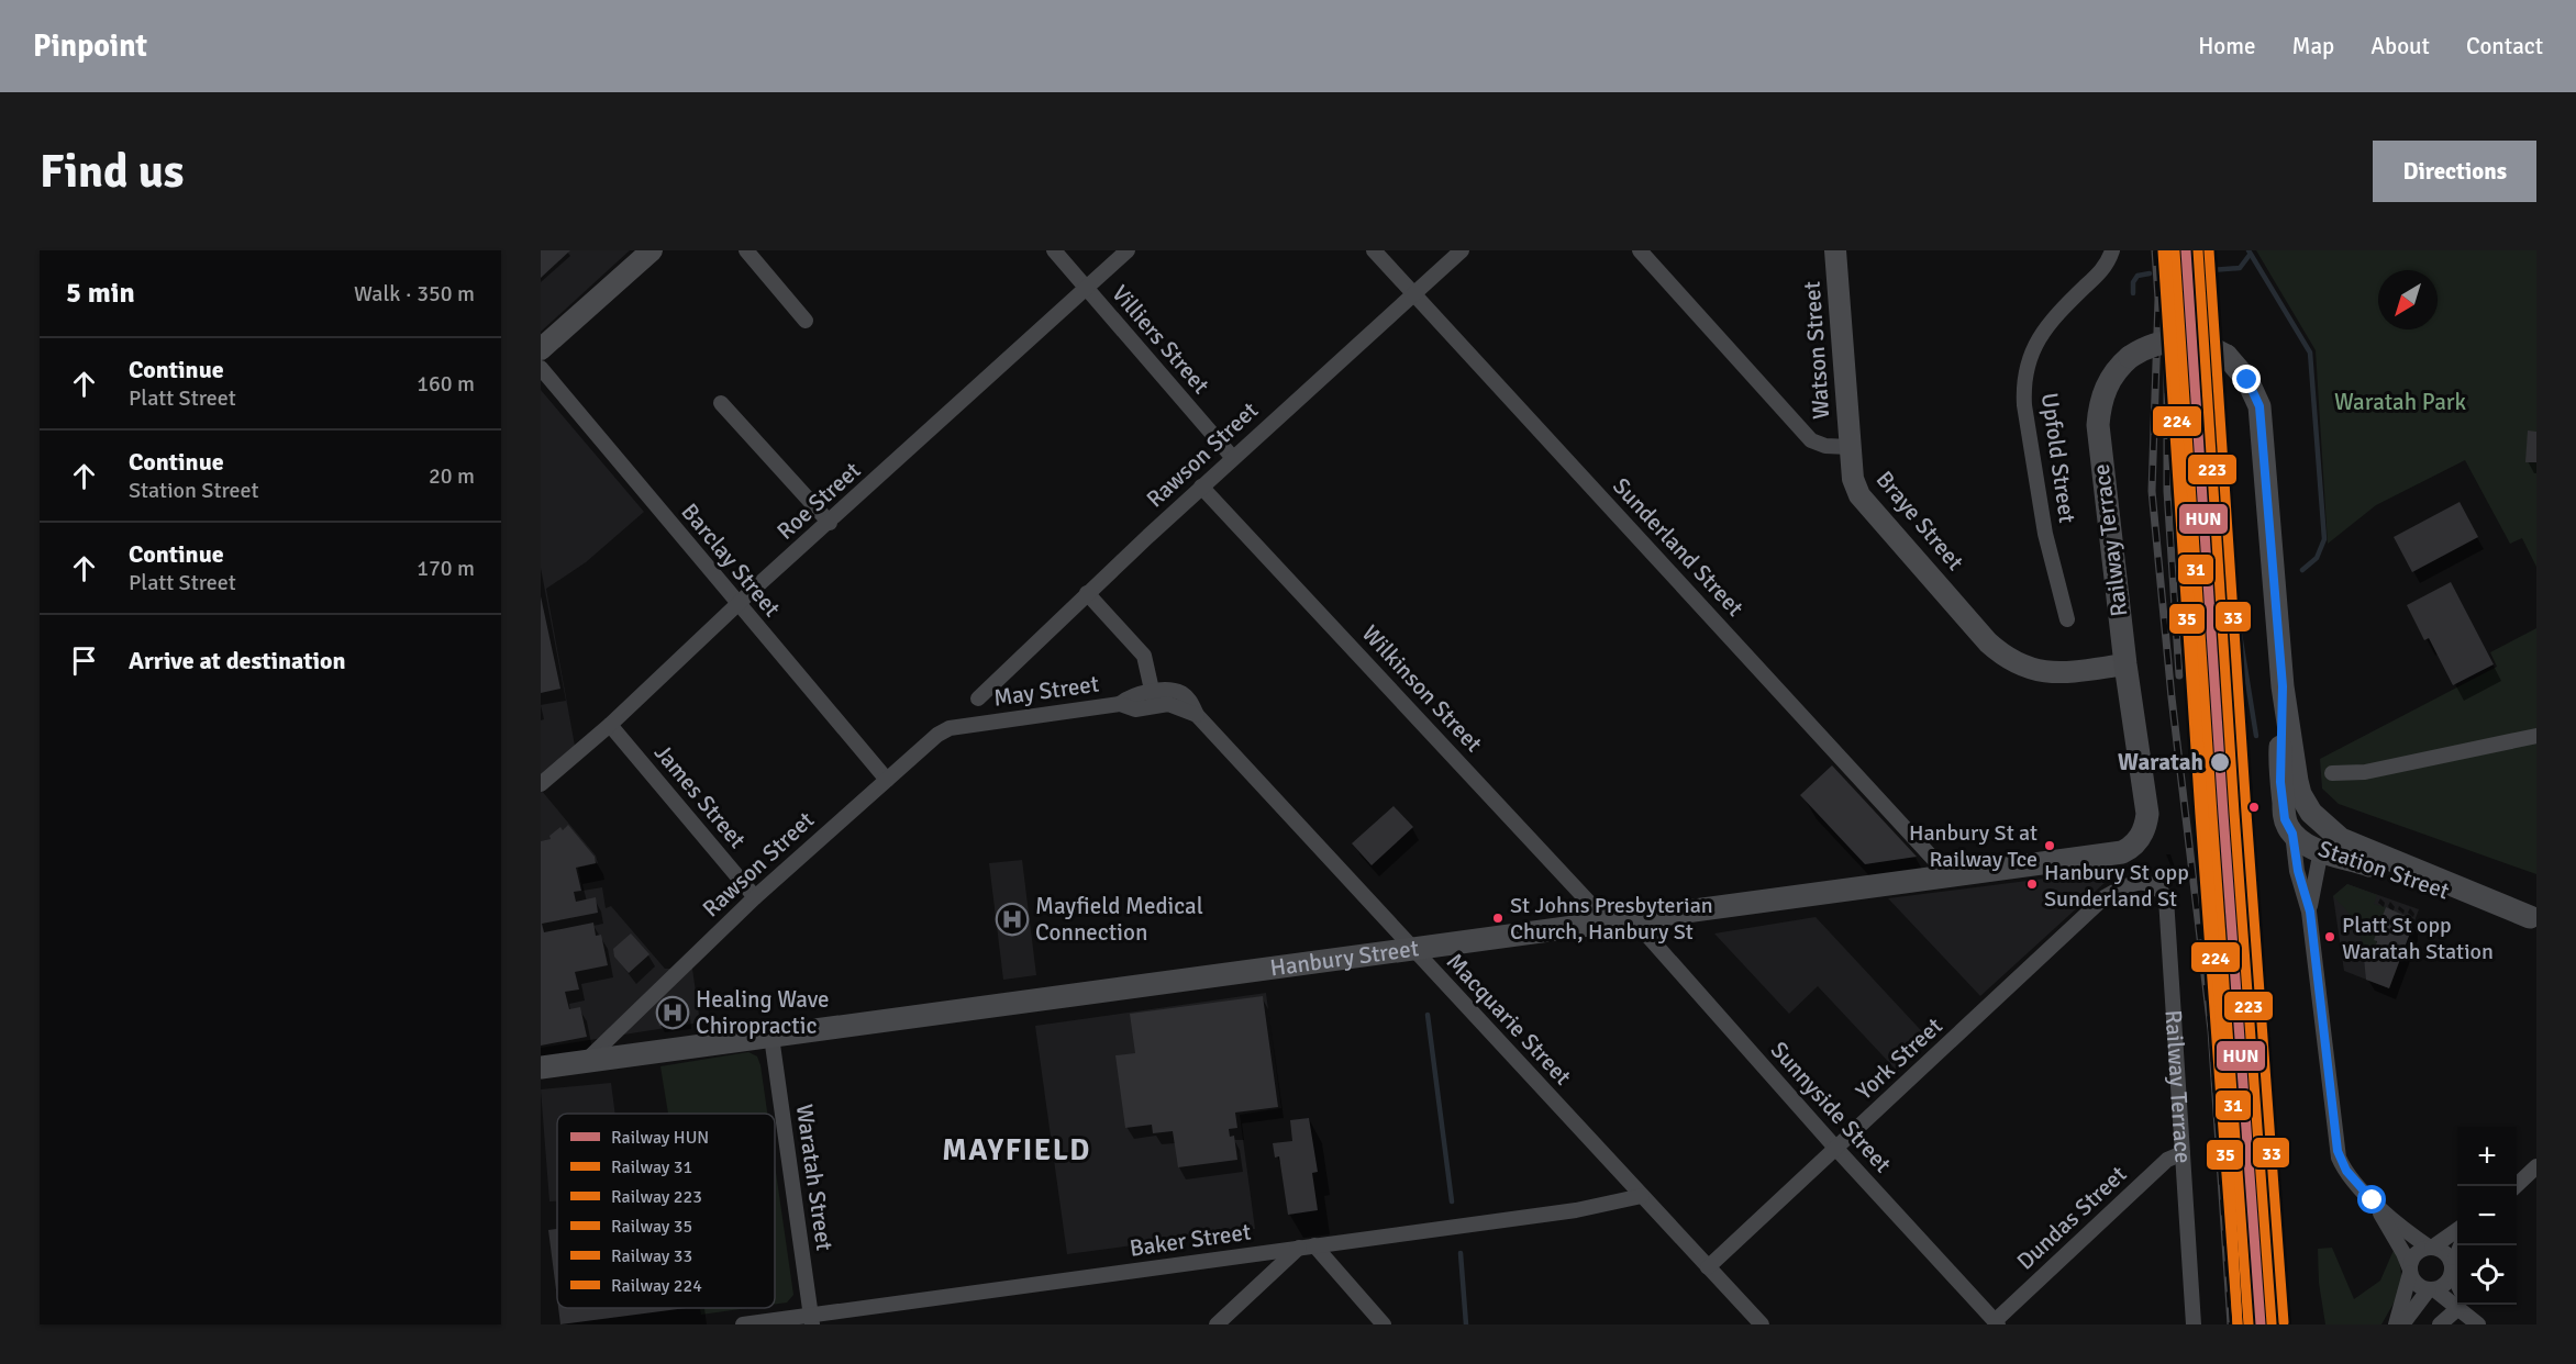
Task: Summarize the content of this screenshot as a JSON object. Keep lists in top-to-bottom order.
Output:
{
  "streets": {
    "main road": ["Railway Terrace", "Station Street", "Hanbury Street"],
    "street": [
      "Villiers Street",
      "Watson Street",
      "Rawson Street",
      "Upfold Street",
      "Roe Street",
      "Braye Street",
      "Sunderland Street",
      "Barclay Street",
      "Wilkinson Street",
      "May Street",
      "James Street",
      "Macquarie Street",
      "York Street",
      "Sunnyside Street",
      "Waratah Street",
      "Dundas Street",
      "Baker Street"
    ]
  },
  "crossings": [
    ["Villiers Street", "Rawson Street"],
    ["Villiers Street", "Roe Street"],
    ["Watson Street", "Braye Street"],
    ["Rawson Street", "Sunderland Street"],
    ["Rawson Street", "Barclay Street"],
    ["Rawson Street", "Wilkinson Street"],
    ["Rawson Street", "May Street"],
    ["Rawson Street", "James Street"],
    ["Rawson Street", "Hanbury Street"],
    ["Roe Street", "Barclay Street"],
    ["Roe Street", "James Street"],
    ["Braye Street", "Railway Terrace"],
    ["Railway Terrace", "Station Street"],
    ["Railway Terrace", "Hanbury Street"],
    ["Railway Terrace", "York Street"],
    ["Railway Terrace", "Dundas Street"],
    ["Sunderland Street", "Hanbury Street"],
    ["Wilkinson Street", "Hanbury Street"],
    ["May Street", "Macquarie Street"],
    ["Hanbury Street", "Macquarie Street"],
    ["Hanbury Street", "Sunnyside Street"],
    ["Hanbury Street", "Waratah Street"],
    ["Macquarie Street", "York Street"],
    ["Macquarie Street", "Baker Street"],
    ["York Street", "Sunnyside Street"],
    ["Sunnyside Street", "Dundas Street"],
    ["Waratah Street", "Baker Street"]
  ],
  "districts": ["MAYFIELD"],
  "parks": ["Waratah Park"],
  "places": {
    "other": [
      "Waratah",
      "Hanbury St at Railway Tce",
      "Hanbury St opp Sunderland St",
      "St Johns Presbyterian Church, Hanbury St",
      "Platt St opp Waratah Station"
    ],
    "hospital": ["Mayfield Medical Connection", "Healing Wave Chiropractic"]
  },
  "lines": [
    "rail line HUN",
    "rail line 223",
    "rail line 33",
    "rail line 31",
    "rail line 35",
    "rail line 224"
  ],
  "legend": [
    "Railway HUN",
    "Railway 31",
    "Railway 223",
    "Railway 35",
    "Railway 33",
    "Railway 224"
  ],
  "north": "bottom left",
  "page": {
    "header": "Pinpoint",
    "nav": [
      "Home",
      "Map",
      "About",
      "Contact"
    ],
    "buttons": "Directions",
    "title": "Find us",
    "heading": ["5 min", "Walk · 350 m"],
    "list": [
      ["Continue", "Platt Street", "160 m"],
      ["Continue", "Station Street", "20 m"],
      ["Continue", "Platt Street", "170 m"],
      "Arrive at destination"
    ],
    "map_buttons": ["+", "−"]
  }
}
